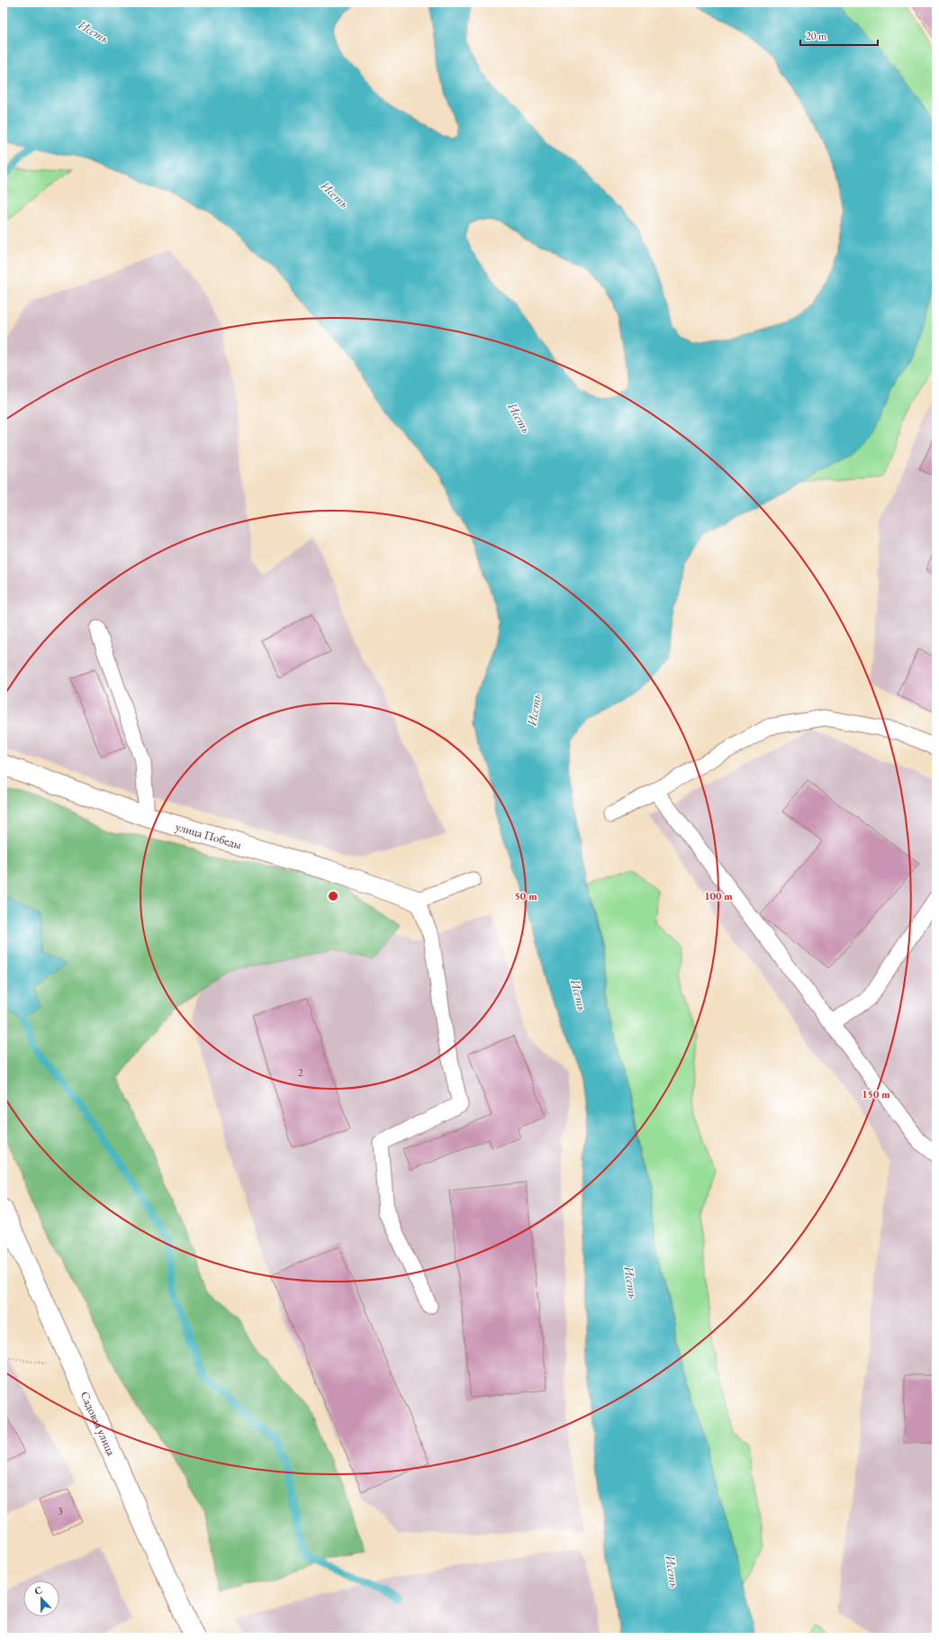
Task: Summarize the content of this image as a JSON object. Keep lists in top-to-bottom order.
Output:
{
  "streets": {
    "main road": ["улица Победы", "Садовая улица"]
  },
  "water": ["Исеть"],
  "house_numbers": ["2", "3"],
  "scale_bar": "20 m",
  "north": "top",
  "rings": ["50 m", "100 m", "150 m"]
}
